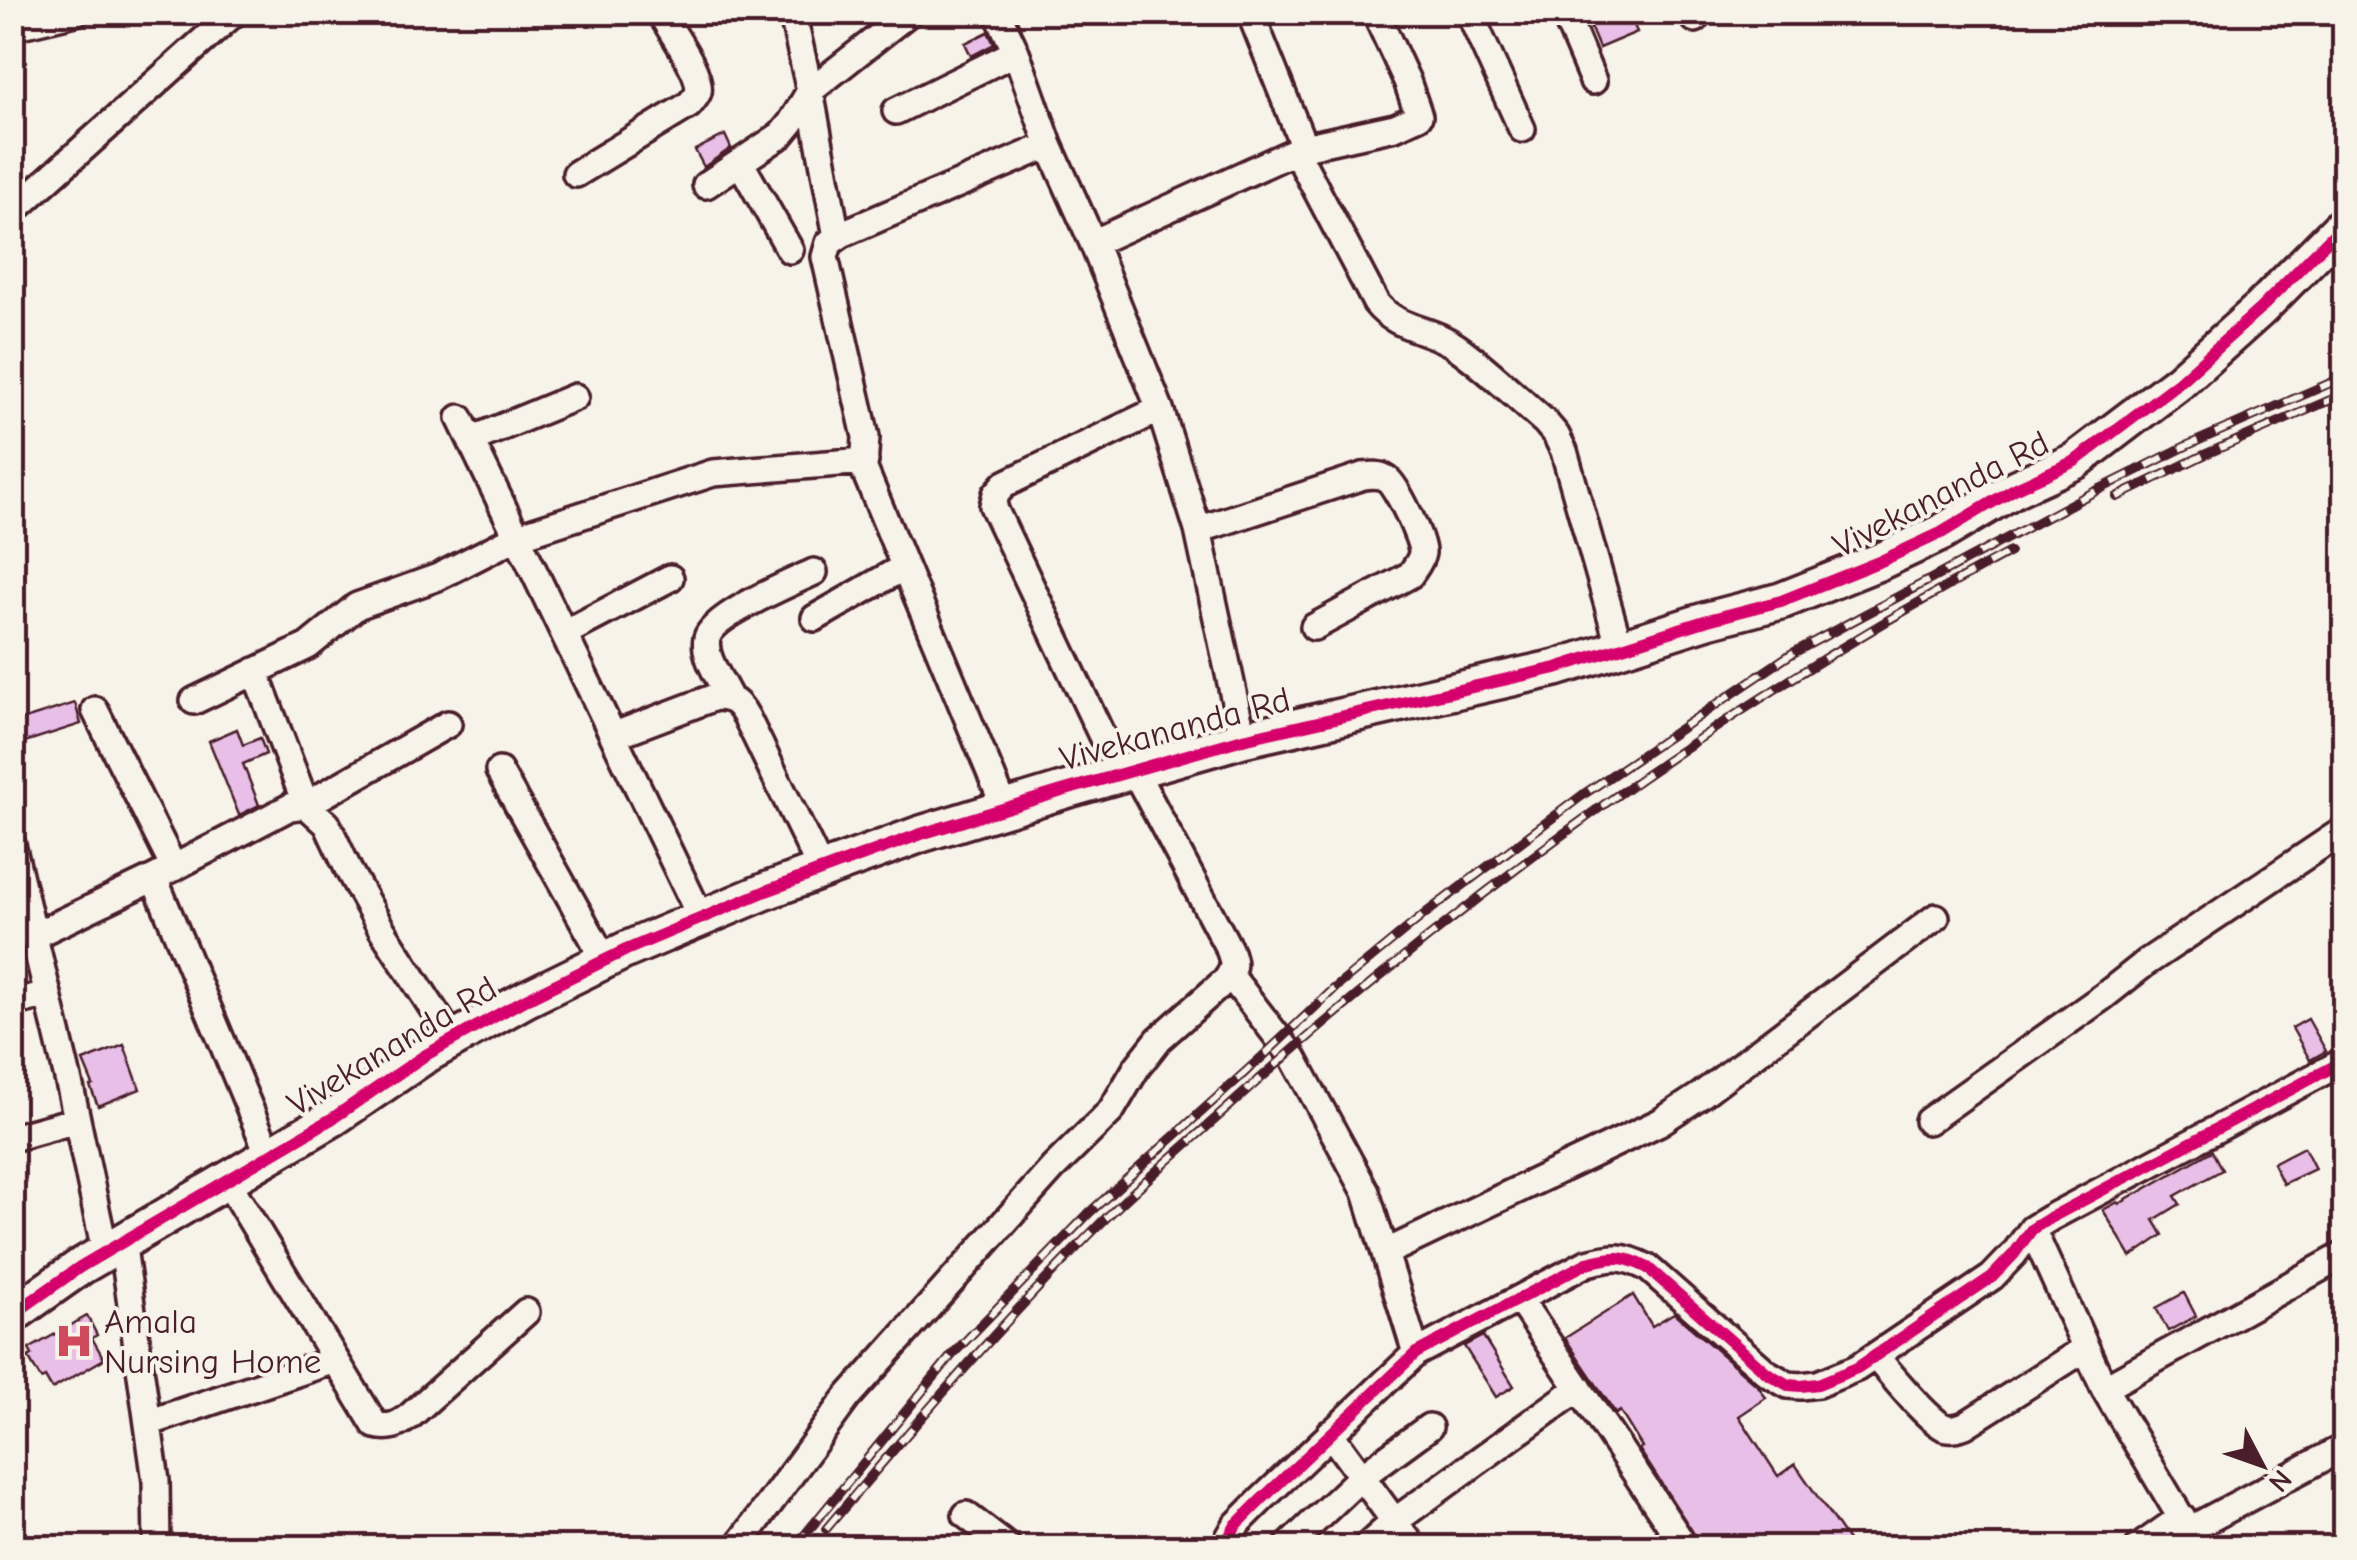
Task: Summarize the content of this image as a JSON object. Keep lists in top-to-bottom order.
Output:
{
  "streets": {
    "street": ["Vivekananda Rd"]
  },
  "places": {
    "hospital": ["Amala Nursing Home"]
  },
  "north": "bottom right"
}
